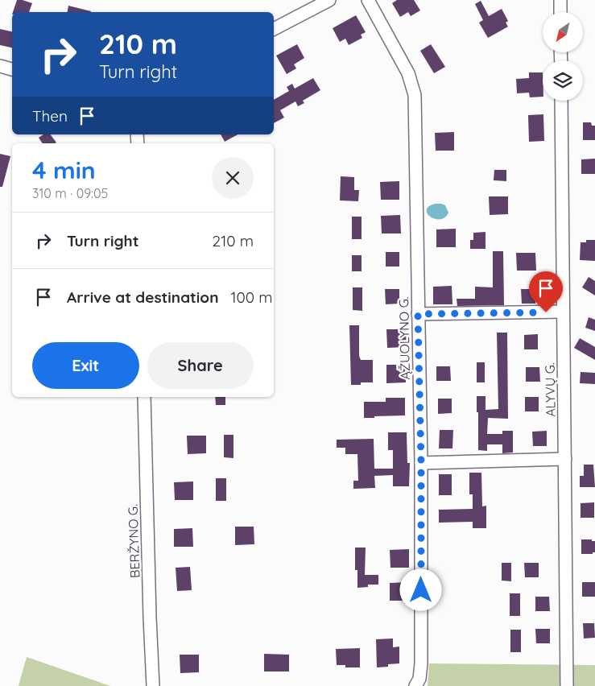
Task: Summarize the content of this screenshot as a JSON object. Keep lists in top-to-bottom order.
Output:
{
  "streets": {
    "street": ["ĄŽUOLYNO G.", "ALYVŲ G.", "BERŽYNO G."]
  },
  "north": "bottom left",
  "page": {
    "turn": ["210 m", "Turn right"],
    "then": "Then",
    "heading": ["4 min", "310 m · 09:05"],
    "list": [
      {
        "name": "Turn right",
        "value": "210 m"
      },
      {
        "name": "Arrive at destination",
        "value": "100 m"
      }
    ],
    "buttons": ["Exit", "Share"]
  }
}
